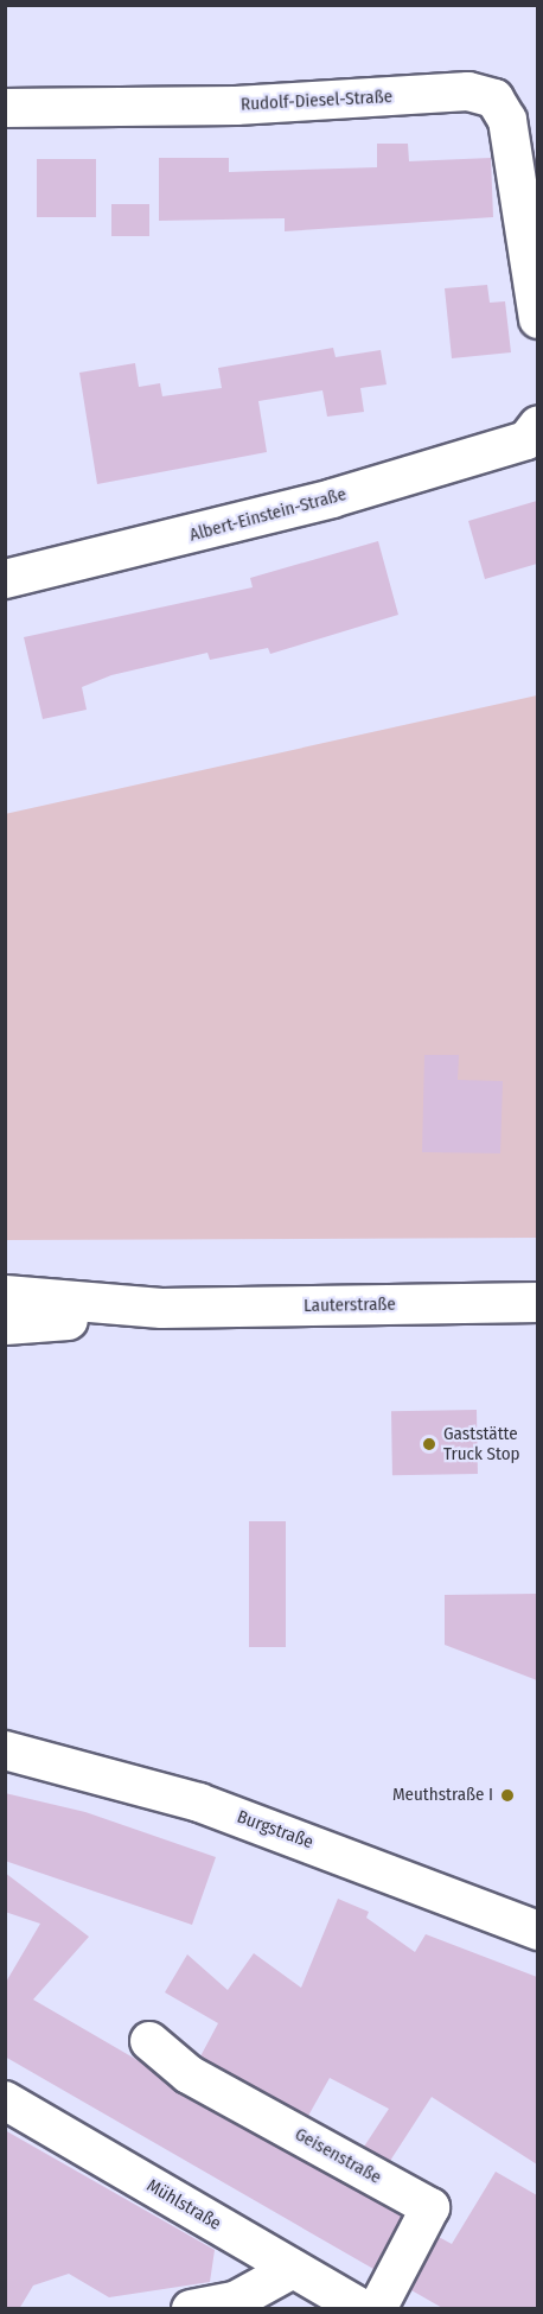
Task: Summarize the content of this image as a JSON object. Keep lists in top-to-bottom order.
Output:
{
  "streets": {
    "main road": ["Lauterstraße"],
    "street": [
      "Rudolf-Diesel-Straße",
      "Albert-Einstein-Straße",
      "Burgstraße",
      "Geisenstraße",
      "Mühlstraße"
    ]
  },
  "places": ["Gaststätte Truck Stop", "Meuthstraße I"]
}
